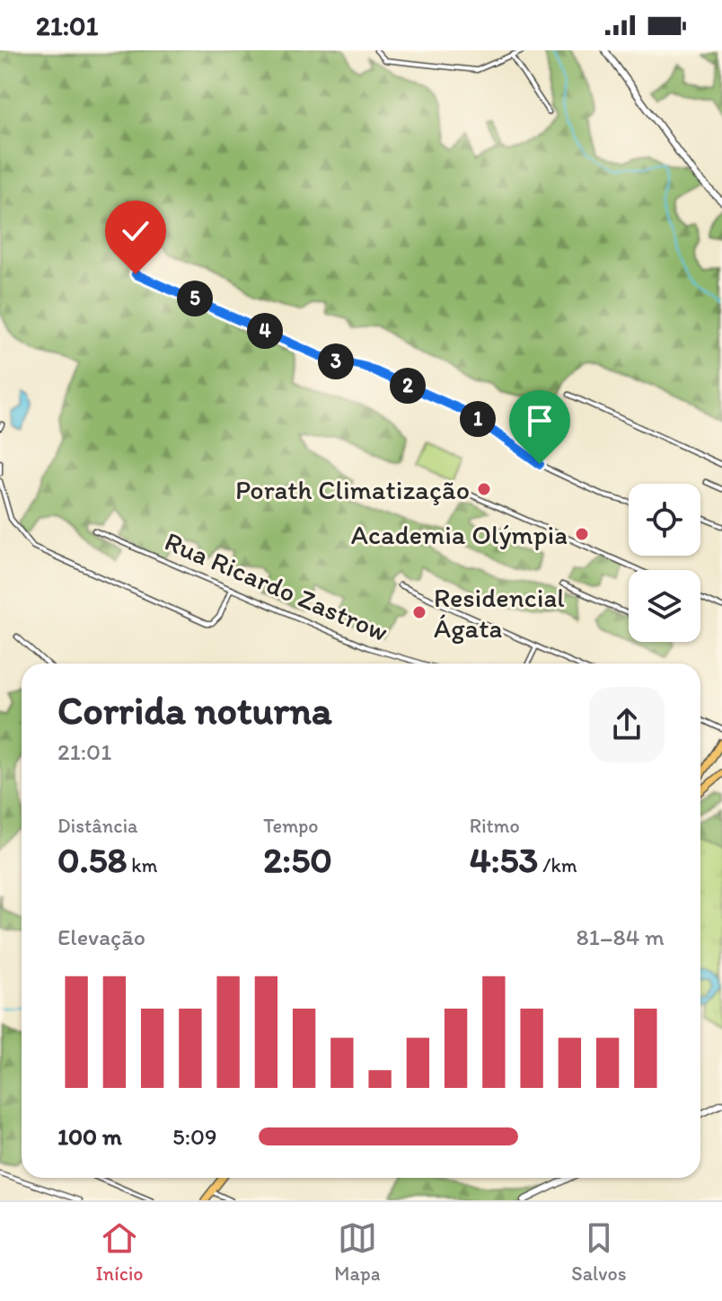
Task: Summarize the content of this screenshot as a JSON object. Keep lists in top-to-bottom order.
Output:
{
  "streets": {
    "street": ["Rua Ricardo Zastrow"]
  },
  "places": ["Porath Climatização", "Academia Olýmpia", "Residencial Ágata"],
  "page": {
    "status": "21:01",
    "pins": [
      "5",
      "4",
      "3",
      "2",
      "1"
    ],
    "heading": ["Corrida noturna", "21:01"],
    "stats": [
      ["Distância", "0.58 km"],
      ["Tempo", "2:50"],
      ["Ritmo", "4:53 /km"]
    ],
    "chart": ["Elevação", "81–84 m"],
    "list": [
      {
        "name": "100 m",
        "note": "5:09"
      }
    ],
    "tabs": ["Início", "Mapa", "Salvos"]
  }
}
